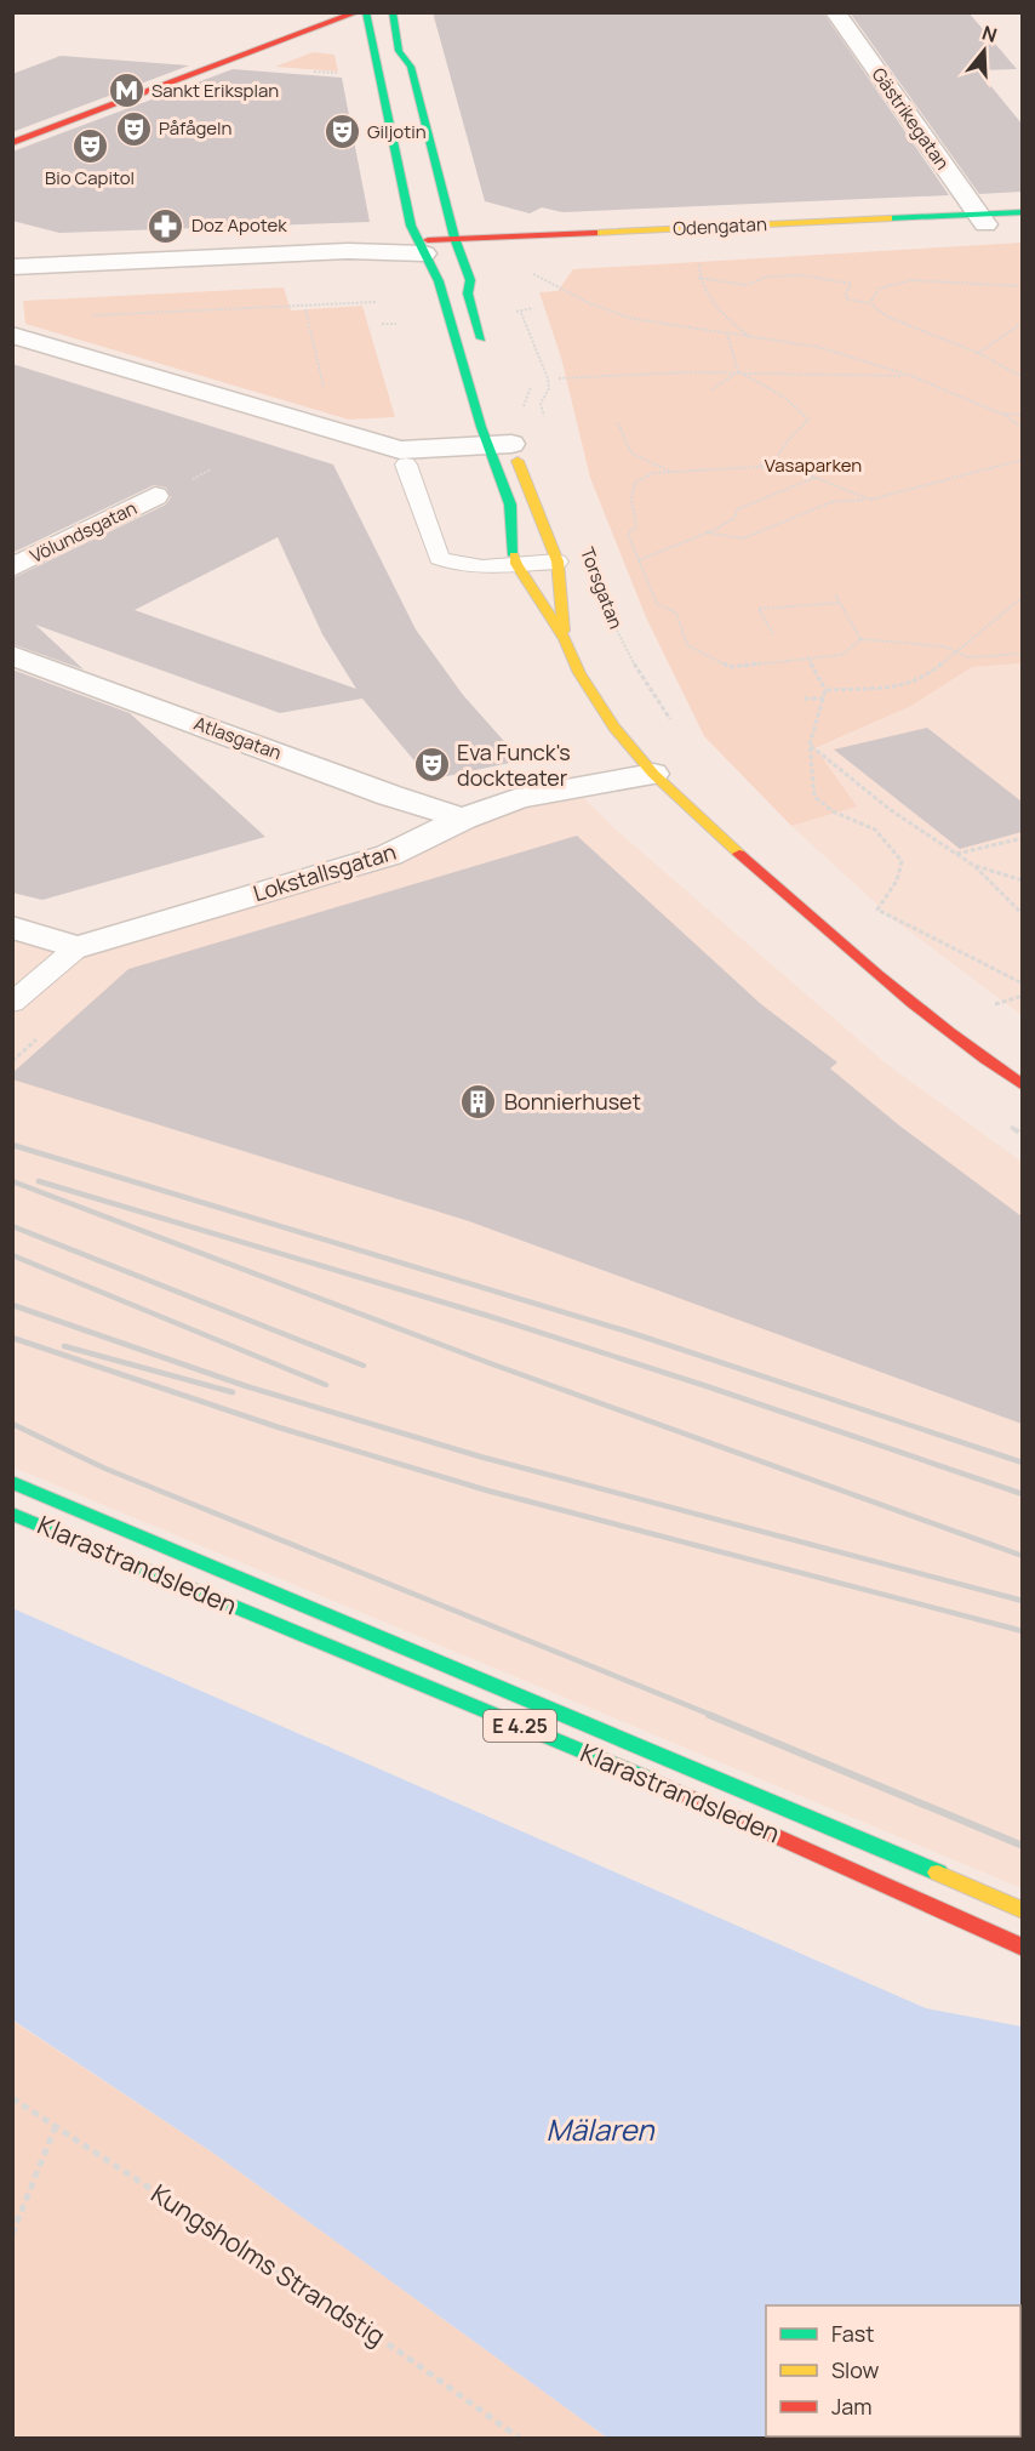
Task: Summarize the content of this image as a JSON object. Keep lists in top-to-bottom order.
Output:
{
  "streets": {
    "main road": [
      "Odengatan",
      "Torsgatan",
      "Klarastrandsleden",
      "E 4.25"
    ],
    "street": [
      "Gästrikegatan",
      "Völundsgatan",
      "Atlasgatan",
      "Lokstallsgatan"
    ],
    "path": ["Kungsholms Strandstig"]
  },
  "crossings": [
    ["Gästrikegatan", "Odengatan"],
    ["Odengatan", "Torsgatan"],
    ["Torsgatan", "Lokstallsgatan"],
    ["Atlasgatan", "Lokstallsgatan"]
  ],
  "water": ["Mälaren"],
  "parks": ["Vasaparken"],
  "places": {
    "metro station": ["Sankt Eriksplan"],
    "theatre": [
      "Påfågeln",
      "Giljotin",
      "Bio Capitol",
      "Eva Funck's dockteater"
    ],
    "pharmacy": ["Doz Apotek"],
    "building": ["Bonnierhuset"]
  },
  "legend": ["Fast", "Slow", "Jam"],
  "north": "top"
}
